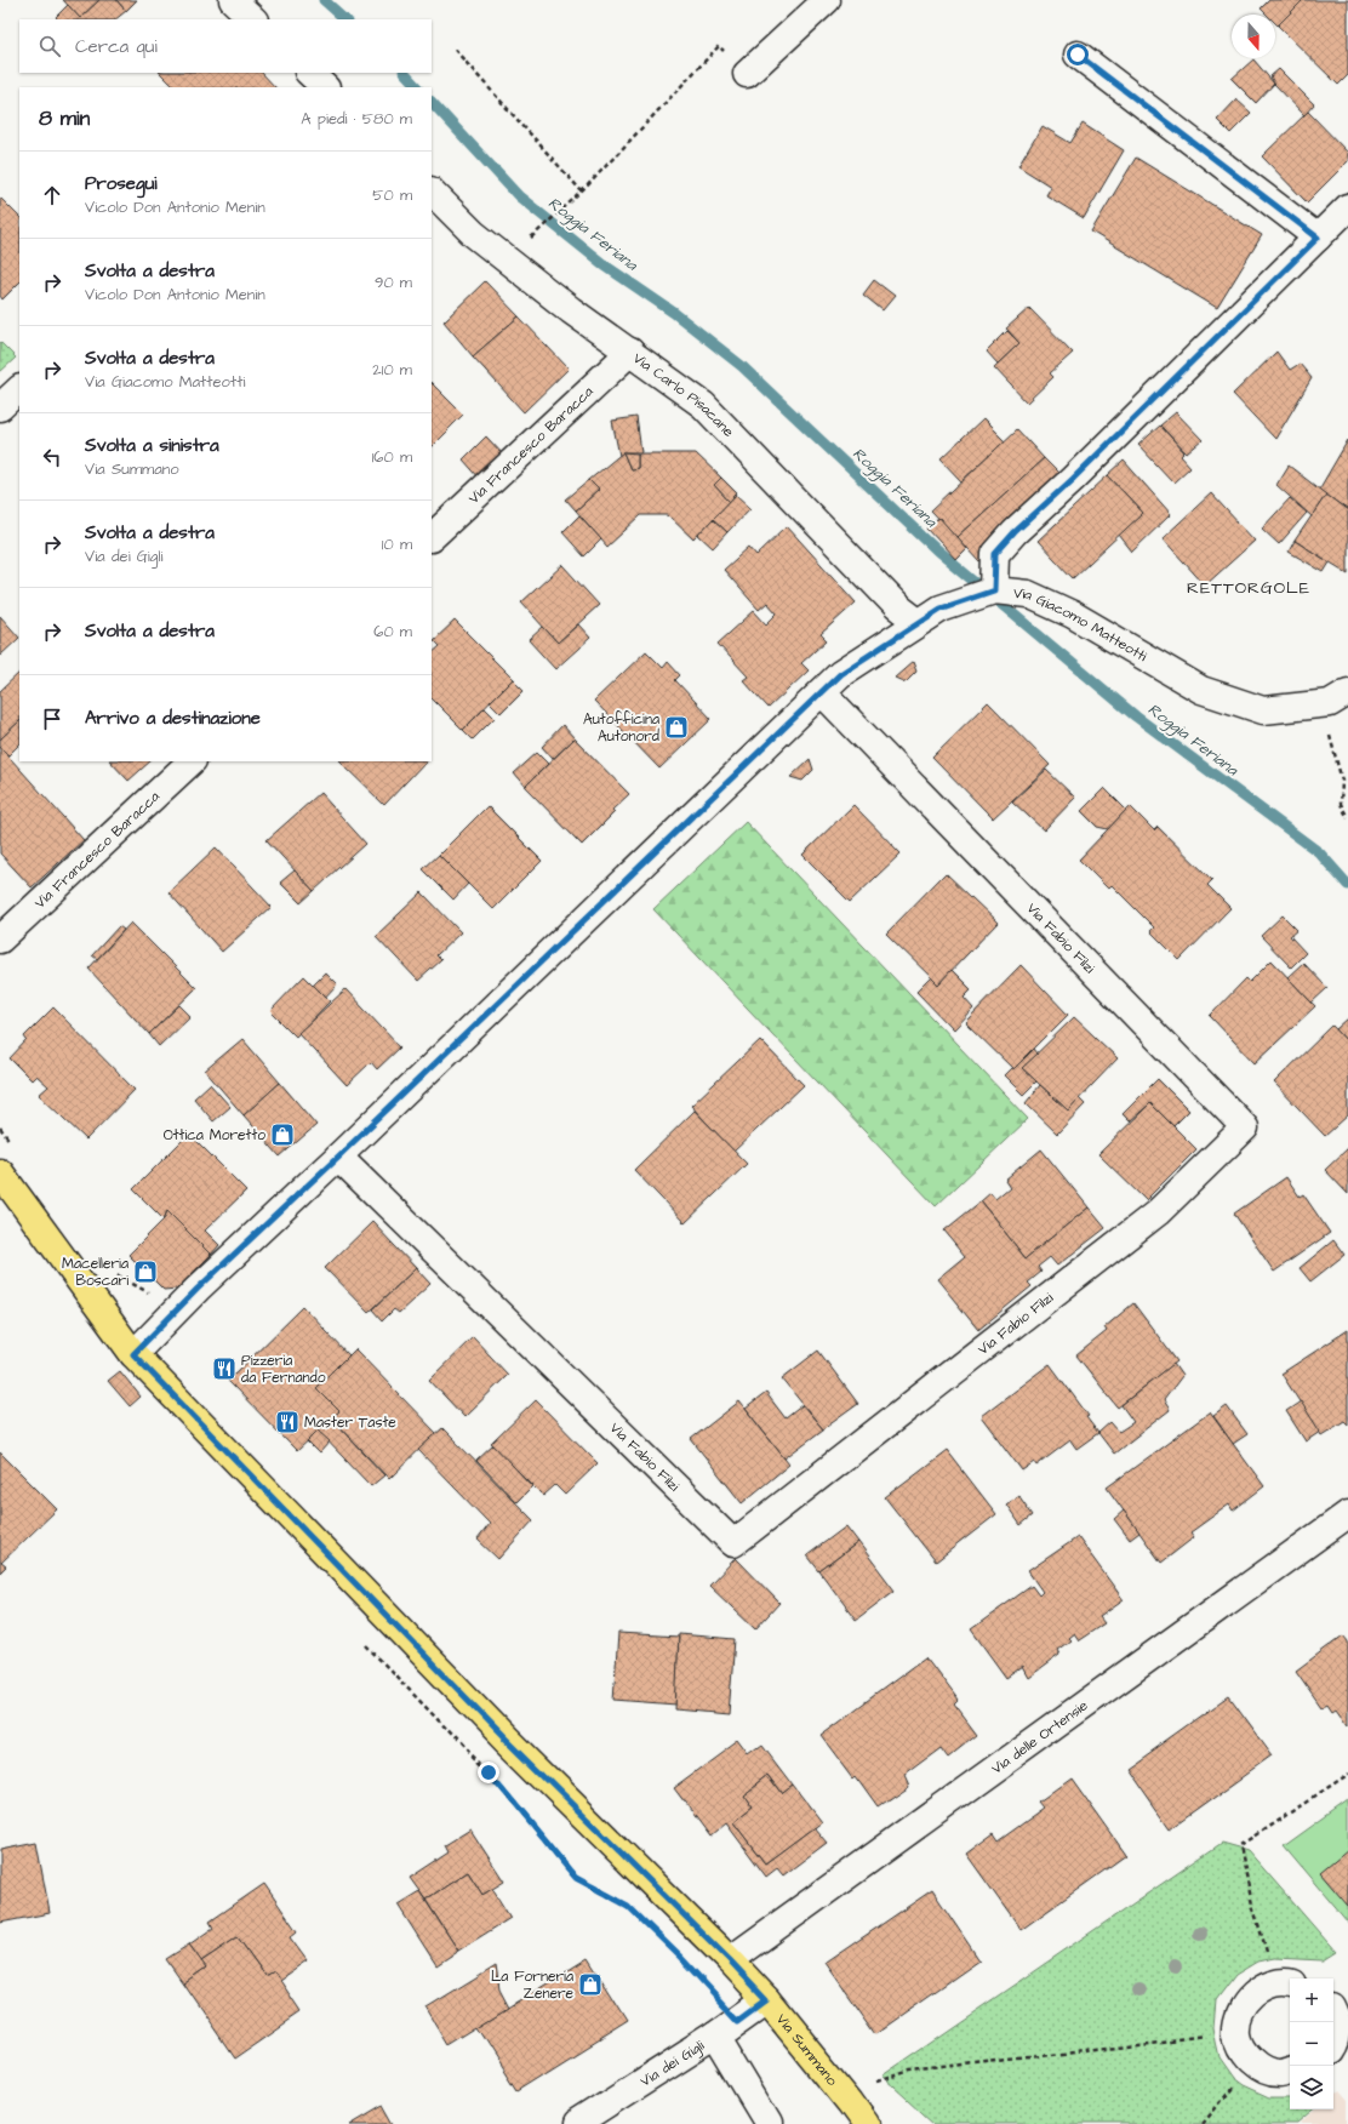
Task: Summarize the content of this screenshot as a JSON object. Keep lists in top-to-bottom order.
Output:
{
  "streets": {
    "main road": ["Via Summano"],
    "street": [
      "Via Carlo Pisacane",
      "Via Francesco Baracca",
      "Via Giacomo Matteotti",
      "Via Fabio Filzi",
      "Via delle Ortensie",
      "Via dei Gigli"
    ]
  },
  "crossings": [
    ["Via Carlo Pisacane", "Via Francesco Baracca"],
    ["Via Carlo Pisacane", "Via Giacomo Matteotti"],
    ["Via Giacomo Matteotti", "Via Fabio Filzi"],
    ["Via Giacomo Matteotti", "Via Summano"],
    ["Via delle Ortensie", "Via Summano"],
    ["Via Summano", "Via dei Gigli"]
  ],
  "districts": ["RETTORGOLE"],
  "water": ["Roggia Feriana"],
  "places": {
    "shop": [
      "Autofficina Autonord",
      "Ottica Moretto",
      "Macelleria Boscari",
      "La Forneria Zenere"
    ],
    "restaurant": ["Pizzeria da Fernando", "Master Taste"]
  },
  "north": "bottom",
  "page": {
    "search": "Cerca qui",
    "heading": ["8 min", "A piedi · 580 m"],
    "list": [
      ["Prosegui", "Vicolo Don Antonio Menin", "50 m"],
      ["Svolta a destra", "Vicolo Don Antonio Menin", "90 m"],
      ["Svolta a destra", "Via Giacomo Matteotti", "210 m"],
      ["Svolta a sinistra", "Via Summano", "160 m"],
      ["Svolta a destra", "Via dei Gigli", "10 m"],
      ["Svolta a destra", "60 m"],
      "Arrivo a destinazione"
    ],
    "map_buttons": ["+", "−"]
  }
}
